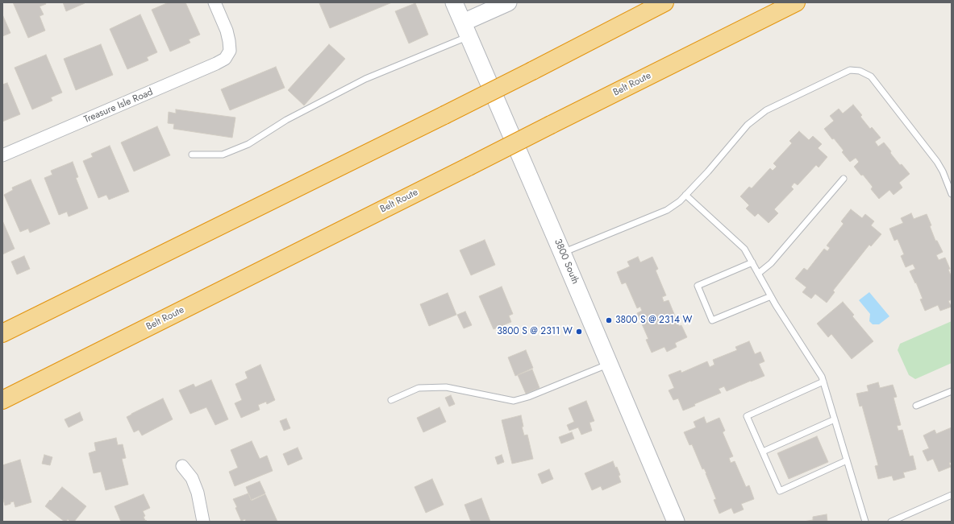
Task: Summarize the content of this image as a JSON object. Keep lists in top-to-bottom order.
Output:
{
  "streets": {
    "highway": ["Belt Route"],
    "street": ["Treasure Isle Road", "3800 South"]
  },
  "places": ["3800 S @ 2314 W", "3800 S @ 2311 W"]
}
